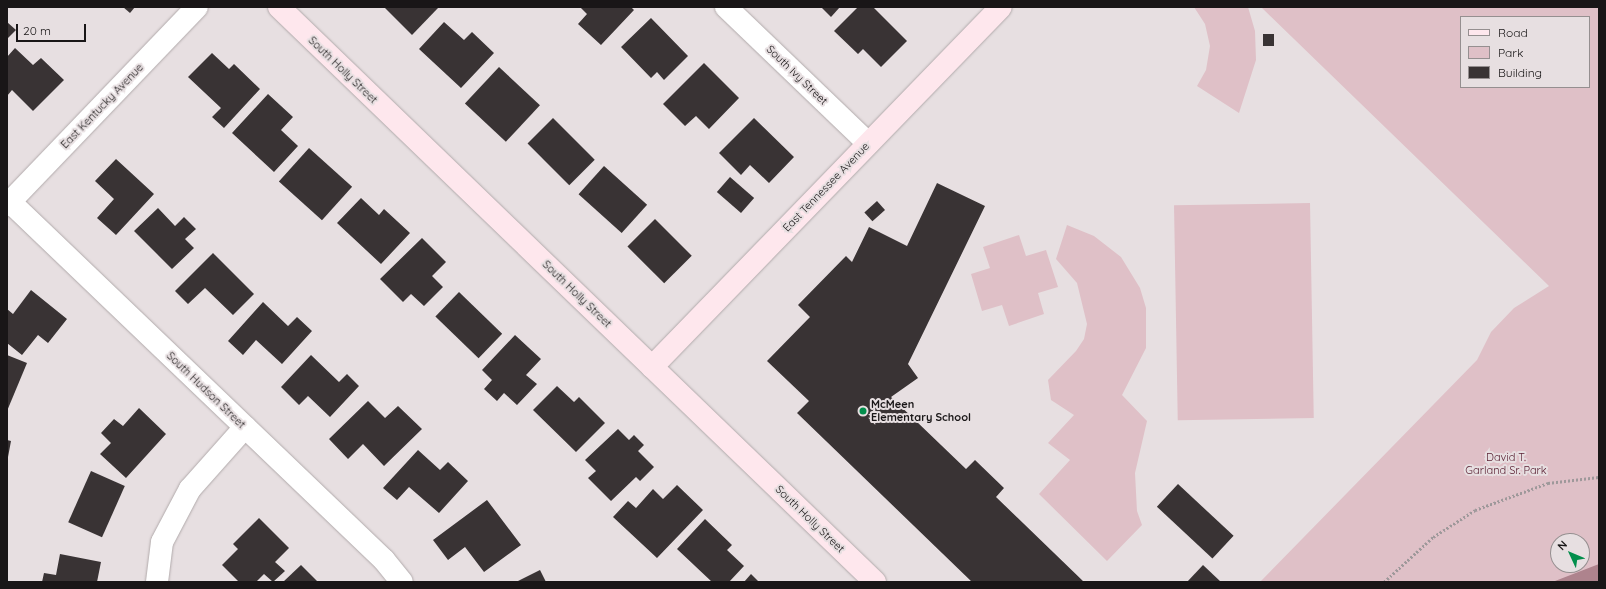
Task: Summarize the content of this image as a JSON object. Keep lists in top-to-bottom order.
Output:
{
  "streets": {
    "main road": ["South Holly Street", "East Tennessee Avenue"],
    "street": ["South Ivy Street", "East Kentucky Avenue", "South Hudson Street"]
  },
  "crossings": [
    ["South Holly Street", "East Tennessee Avenue"],
    ["South Ivy Street", "East Tennessee Avenue"],
    ["East Kentucky Avenue", "South Hudson Street"]
  ],
  "parks": ["David T. Garland Sr. Park"],
  "places": ["McMeen Elementary School"],
  "legend": ["Road", "Park", "Building"],
  "scale_bar": "20 m",
  "north": "top left"
}
